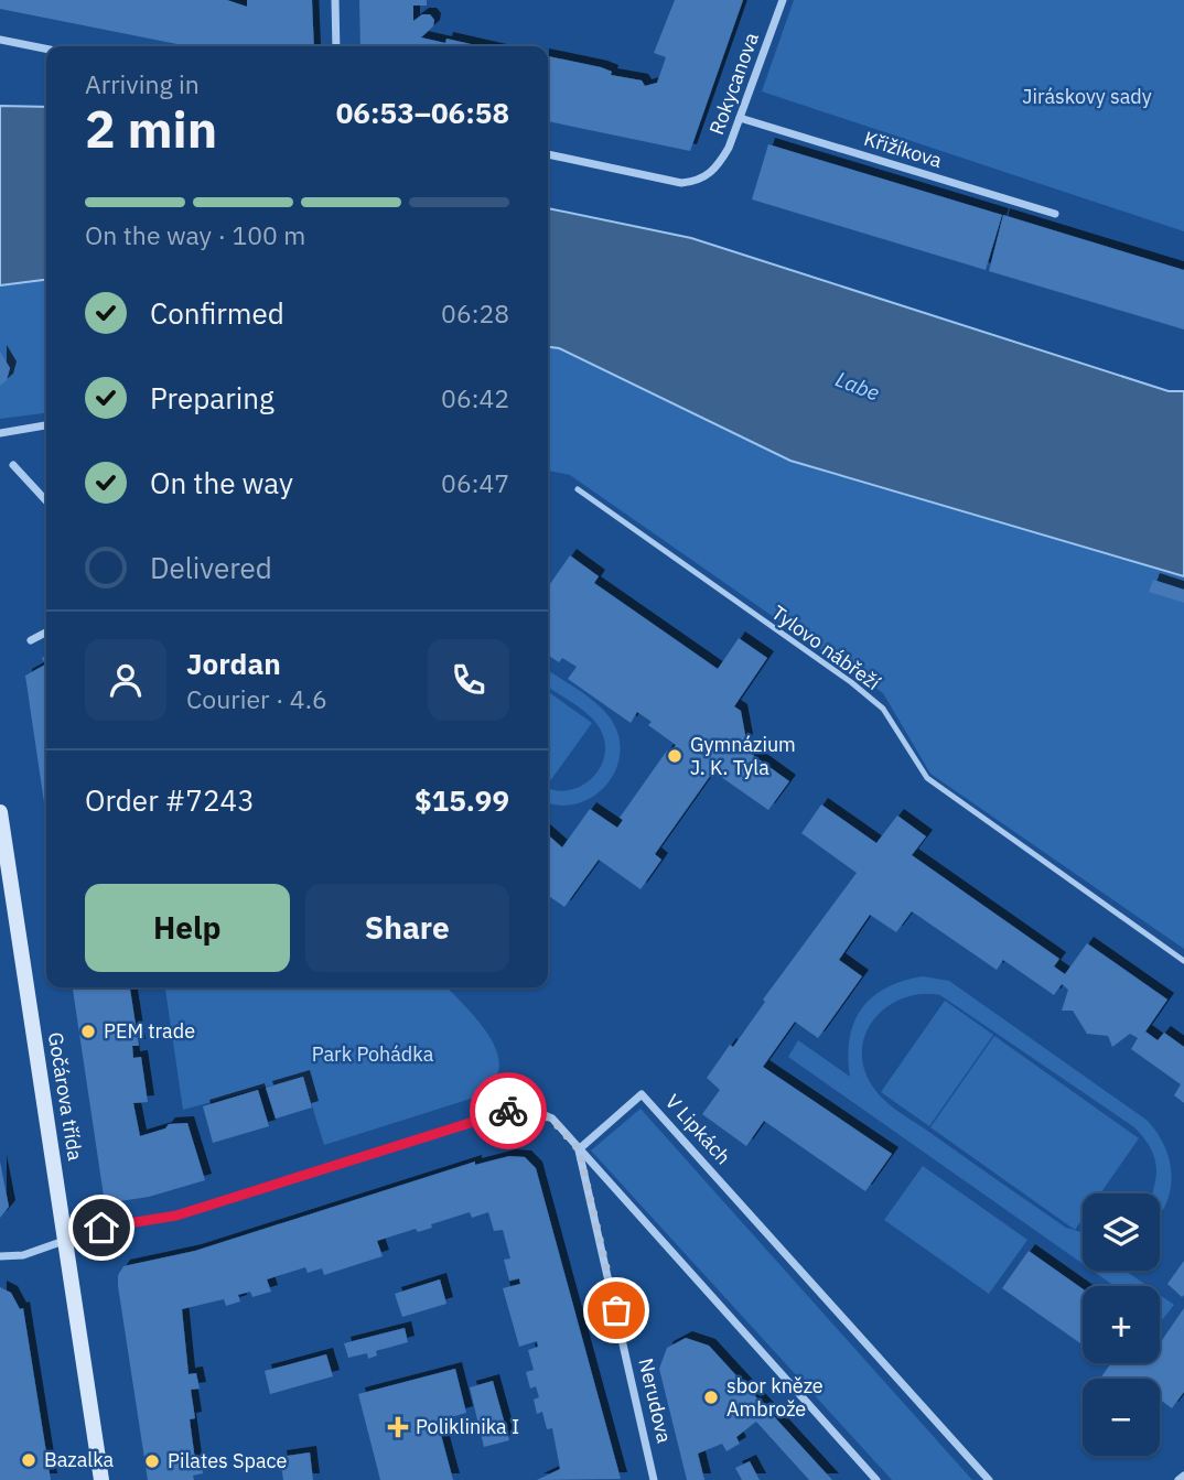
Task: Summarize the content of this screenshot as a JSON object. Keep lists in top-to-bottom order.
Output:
{
  "streets": {
    "street": [
      "Rokycanova",
      "Křižíkova",
      "Gočárova třída",
      "V Lipkách",
      "Nerudova"
    ],
    "lane": ["Tylovo nábřeží"]
  },
  "crossings": [
    ["Rokycanova", "Křižíkova"],
    ["V Lipkách", "Nerudova"]
  ],
  "water": ["Labe"],
  "parks": ["Jiráskovy sady", "Park Pohádka"],
  "places": {
    "other": [
      "Gymnázium J. K. Tyla",
      "PEM trade",
      "sbor kněze Ambrože",
      "Bazalka",
      "Pilates Space"
    ],
    "health": ["Poliklinika I"]
  },
  "page": {
    "heading": ["2 min", "Arriving in", "06:53–06:58"],
    "panel": [
      "Jordan",
      "Courier · 4.6",
      "Order #7243",
      "$15.99"
    ],
    "bar": "On the way · 100 m",
    "list": [
      ["Confirmed", "06:28"],
      ["Preparing", "06:42"],
      ["On the way", "06:47"],
      "Delivered"
    ],
    "buttons": ["Help", "Share"],
    "map_buttons": ["+", "−"]
  }
}
